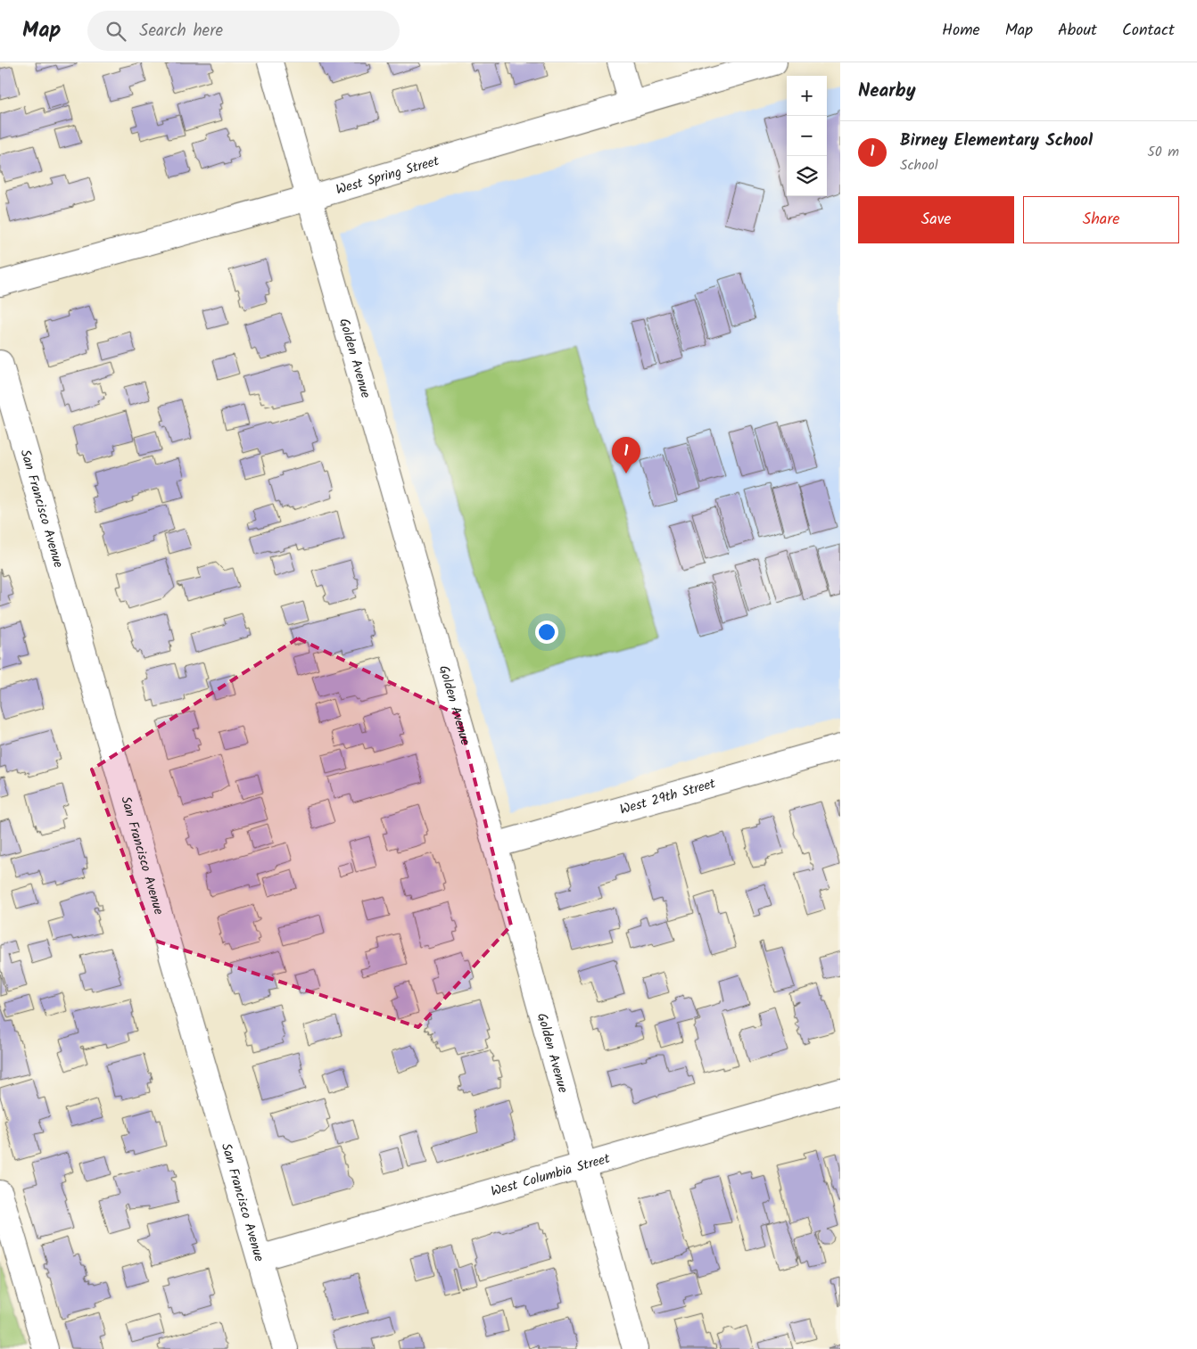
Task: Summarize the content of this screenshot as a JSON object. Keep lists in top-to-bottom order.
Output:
{
  "streets": {
    "street": [
      "West Spring Street",
      "Golden Avenue",
      "San Francisco Avenue",
      "West 29th Street",
      "West Columbia Street"
    ]
  },
  "crossings": [
    ["West Spring Street", "Golden Avenue"],
    ["Golden Avenue", "West 29th Street"],
    ["Golden Avenue", "West Columbia Street"],
    ["San Francisco Avenue", "West Columbia Street"]
  ],
  "page": {
    "header": "Map",
    "search": "Search here",
    "nav": [
      "Home",
      "Map",
      "About",
      "Contact"
    ],
    "heading": "Nearby",
    "map_buttons": ["+", "−"],
    "list": [
      {
        "mark": "1",
        "name": "Birney Elementary School",
        "note": "School",
        "value": "50 m"
      }
    ],
    "buttons": ["Save", "Share"],
    "pins": "1"
  }
}
